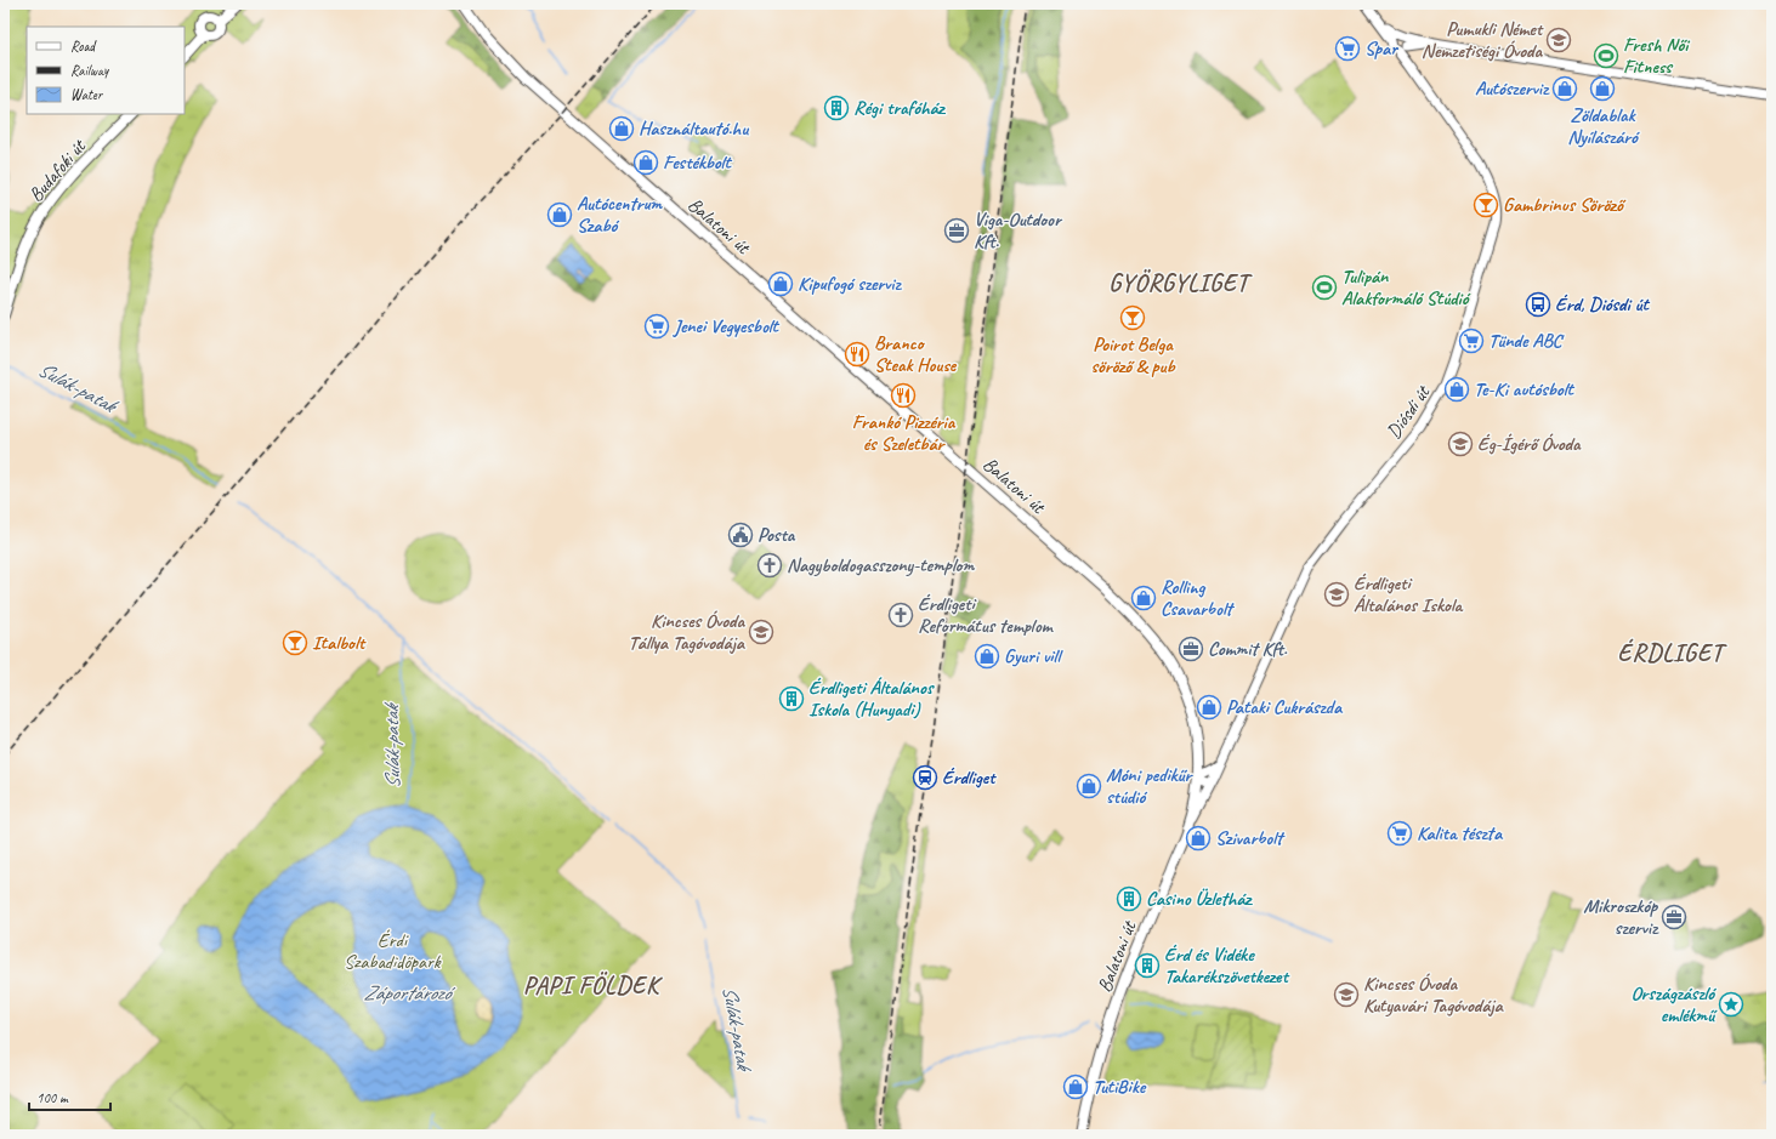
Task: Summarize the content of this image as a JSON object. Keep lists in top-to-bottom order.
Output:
{
  "streets": {
    "main road": ["Budafoki út", "Balatoni út", "Diósdi út"]
  },
  "crossings": [
    ["Balatoni út", "Diósdi út"]
  ],
  "districts": ["GYÖRGYLIGET", "ÉRDLIGET", "PAPI FÖLDEK"],
  "water": ["Sulák-patak", "Záportározó"],
  "parks": ["Érdi Szabadidőpark"],
  "places": {
    "school or university": [
      "Pumukli Német Nemzetiségi Óvoda",
      "Ég-Ígérő Óvoda",
      "Érdligeti Általános Iskola",
      "Kincses Óvoda Tállya Tagóvodája",
      "Kincses Óvoda Kutyavári Tagóvodája"
    ],
    "supermarket": [
      "Spar",
      "Jenei Vegyesbolt",
      "Tünde ABC",
      "Kalita tészta"
    ],
    "sports": ["Fresh Női Fitness", "Tulipán Alakformáló Stúdió"],
    "shop": [
      "Autószerviz",
      "Zöldablak Nyílászáró",
      "Használtautó.hu",
      "Festékbolt",
      "Autócentrum Szabó",
      "Kipufogó szerviz",
      "Te-Ki autósbolt",
      "Rolling Csavarbolt",
      "Gyuri vill",
      "Pataki Cukrászda",
      "Móni pedikűr stúdió",
      "Szivarbolt",
      "TutiBike"
    ],
    "building": [
      "Régi trafóház",
      "Érdligeti Általános Iskola (Hunyadi)",
      "Casino Üzletház",
      "Érd és Vidéke Takarékszövetkezet"
    ],
    "bar": ["Gambrinus Söröző", "Poirot Belga söröző & pub", "Italbolt"],
    "office": ["Viga-Outdoor Kft.", "Commit Kft.", "Mikroszkóp szerviz"],
    "bus stop": ["Érd, Diósdi út"],
    "restaurant": ["Branco Steak House", "Frankó Pizzéria és Szeletbár"],
    "public building": ["Posta"],
    "church": ["Nagyboldogasszony-templom", "Érdligeti Református templom"],
    "station": ["Érdliget"],
    "place": ["Országzászló emlékmű"]
  },
  "legend": ["Road", "Railway", "Water"],
  "scale_bar": "100 m"
}
